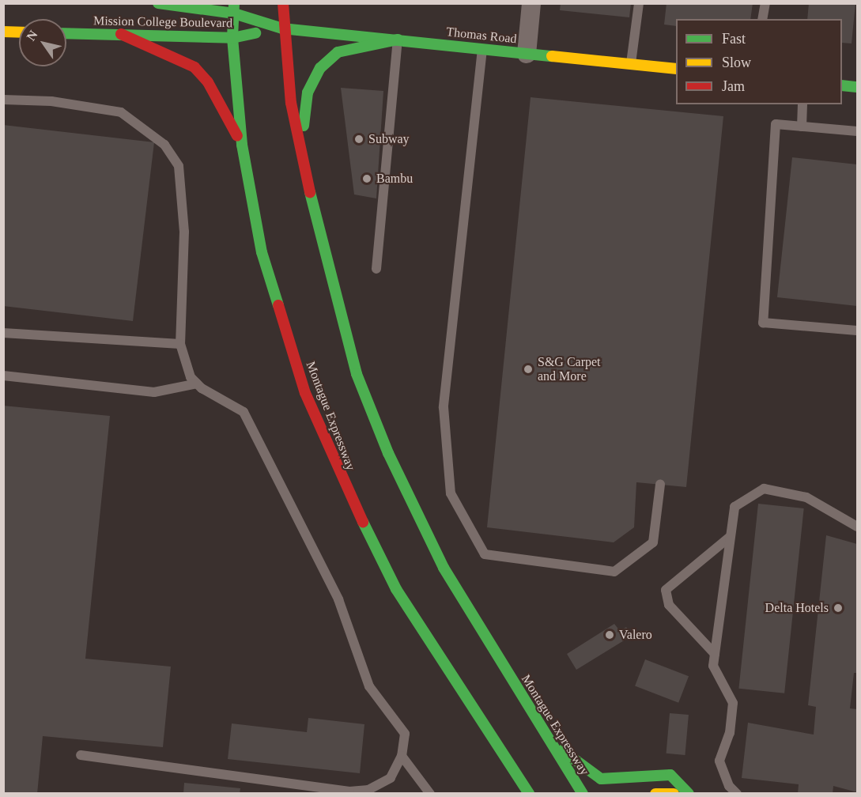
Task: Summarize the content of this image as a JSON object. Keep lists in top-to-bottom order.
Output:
{
  "streets": {
    "main road": ["Mission College Boulevard", "Thomas Road", "Montague Expressway"]
  },
  "crossings": [
    ["Mission College Boulevard", "Thomas Road"],
    ["Mission College Boulevard", "Montague Expressway"],
    ["Thomas Road", "Montague Expressway"]
  ],
  "places": [
    "Subway",
    "Bambu",
    "S&G Carpet and More",
    "Delta Hotels",
    "Valero"
  ],
  "legend": ["Fast", "Slow", "Jam"],
  "north": "top left"
}
